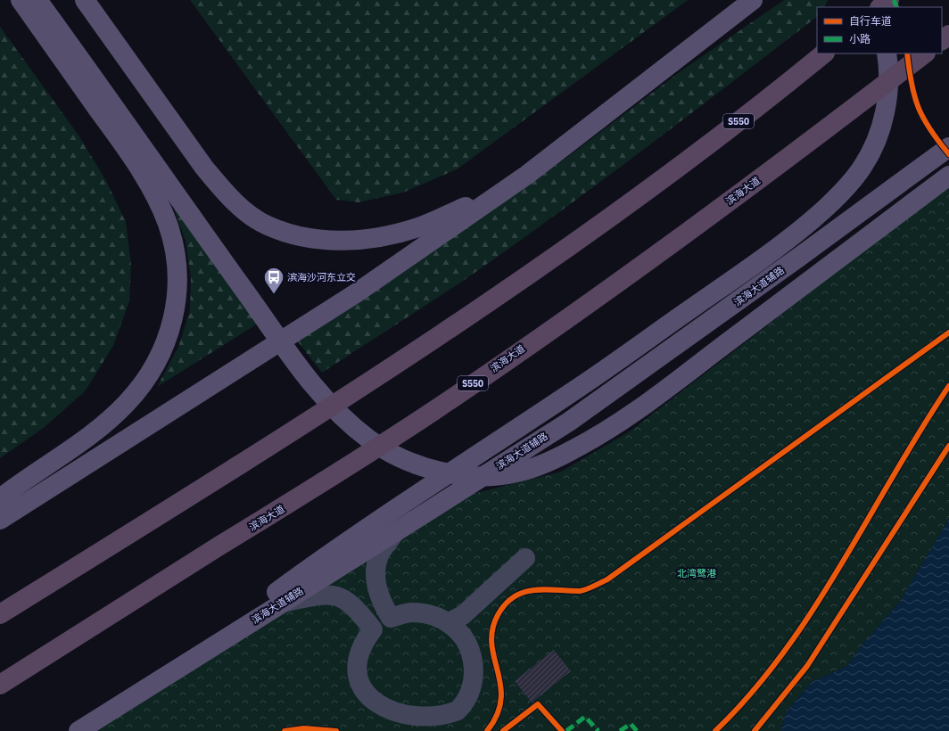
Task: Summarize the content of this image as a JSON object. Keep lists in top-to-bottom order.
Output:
{
  "streets": {
    "highway": ["S550", "滨海大道"],
    "main road": ["滨海大道辅路"]
  },
  "parks": ["北湾鹭港"],
  "places": {
    "bus stop": ["滨海沙河东立交"]
  },
  "legend": ["自行车道", "小路"]
}
